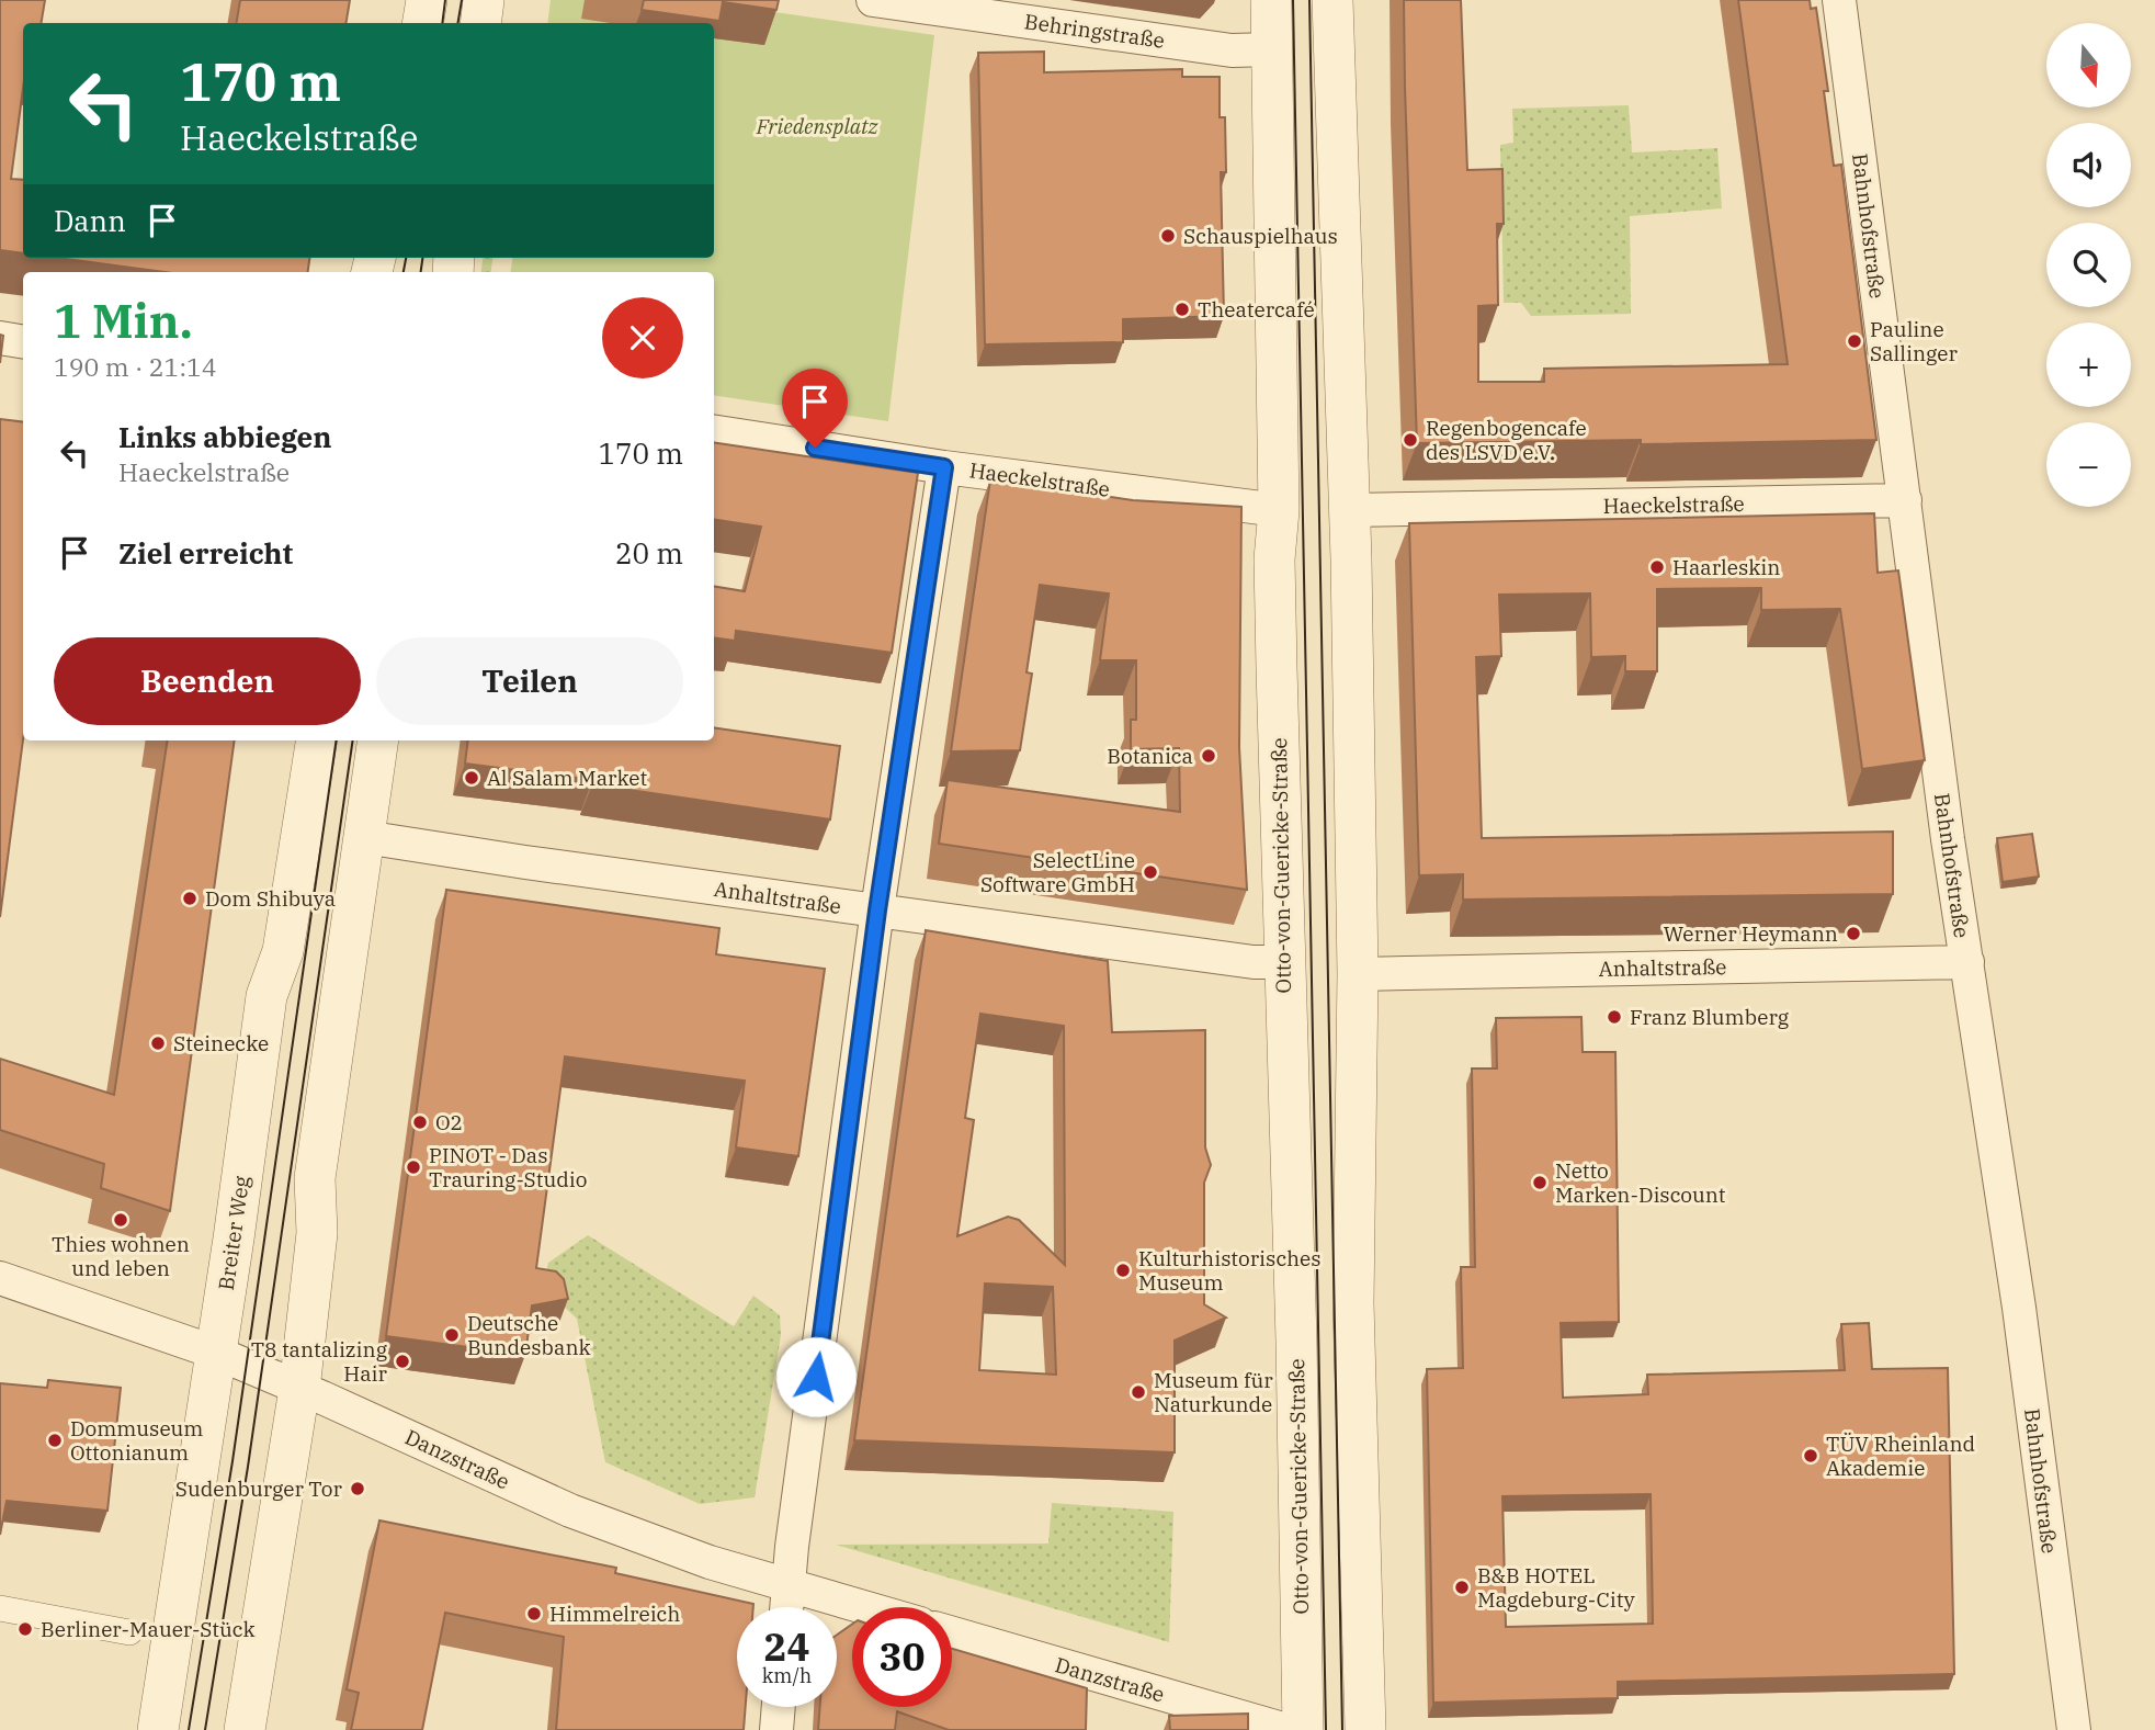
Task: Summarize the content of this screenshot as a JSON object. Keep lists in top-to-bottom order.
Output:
{
  "streets": {
    "street": [
      "Behringstraße",
      "Bahnhofstraße",
      "Haeckelstraße",
      "Otto-von-Guericke-Straße",
      "Anhaltstraße",
      "Breiter Weg",
      "Danzstraße"
    ]
  },
  "crossings": [
    ["Behringstraße", "Otto-von-Guericke-Straße"],
    ["Bahnhofstraße", "Haeckelstraße"],
    ["Bahnhofstraße", "Anhaltstraße"],
    ["Haeckelstraße", "Otto-von-Guericke-Straße"],
    ["Otto-von-Guericke-Straße", "Anhaltstraße"],
    ["Breiter Weg", "Danzstraße"]
  ],
  "parks": ["Friedensplatz"],
  "places": [
    "Schauspielhaus",
    "Theatercafé",
    "Pauline Sallinger",
    "Regenbogencafe des LSVD e.V.",
    "Haarleskin",
    "Botanica",
    "Al Salam Market",
    "SelectLine Software GmbH",
    "Dom Shibuya",
    "Werner Heymann",
    "Franz Blumberg",
    "Steinecke",
    "O2",
    "PINOT - Das Trauring-Studio",
    "Netto Marken-Discount",
    "Thies wohnen und leben",
    "Kulturhistorisches Museum",
    "Deutsche Bundesbank",
    "T8 tantalizing Hair",
    "Museum für Naturkunde",
    "Dommuseum Ottonianum",
    "TÜV Rheinland Akademie",
    "Sudenburger Tor",
    "B&B HOTEL Magdeburg-City",
    "Himmelreich",
    "Berliner-Mauer-Stück"
  ],
  "north": "bottom",
  "page": {
    "map_buttons": ["+", "−"],
    "turn": ["170 m", "Haeckelstraße"],
    "then": "Dann",
    "heading": ["1 Min.", "190 m · 21:14"],
    "list": [
      {
        "name": "Links abbiegen",
        "note": "Haeckelstraße",
        "value": "170 m"
      },
      {
        "name": "Ziel erreicht",
        "value": "20 m"
      }
    ],
    "buttons": ["Beenden", "Teilen"],
    "speed": "24 km/h",
    "limit": "30"
  }
}
